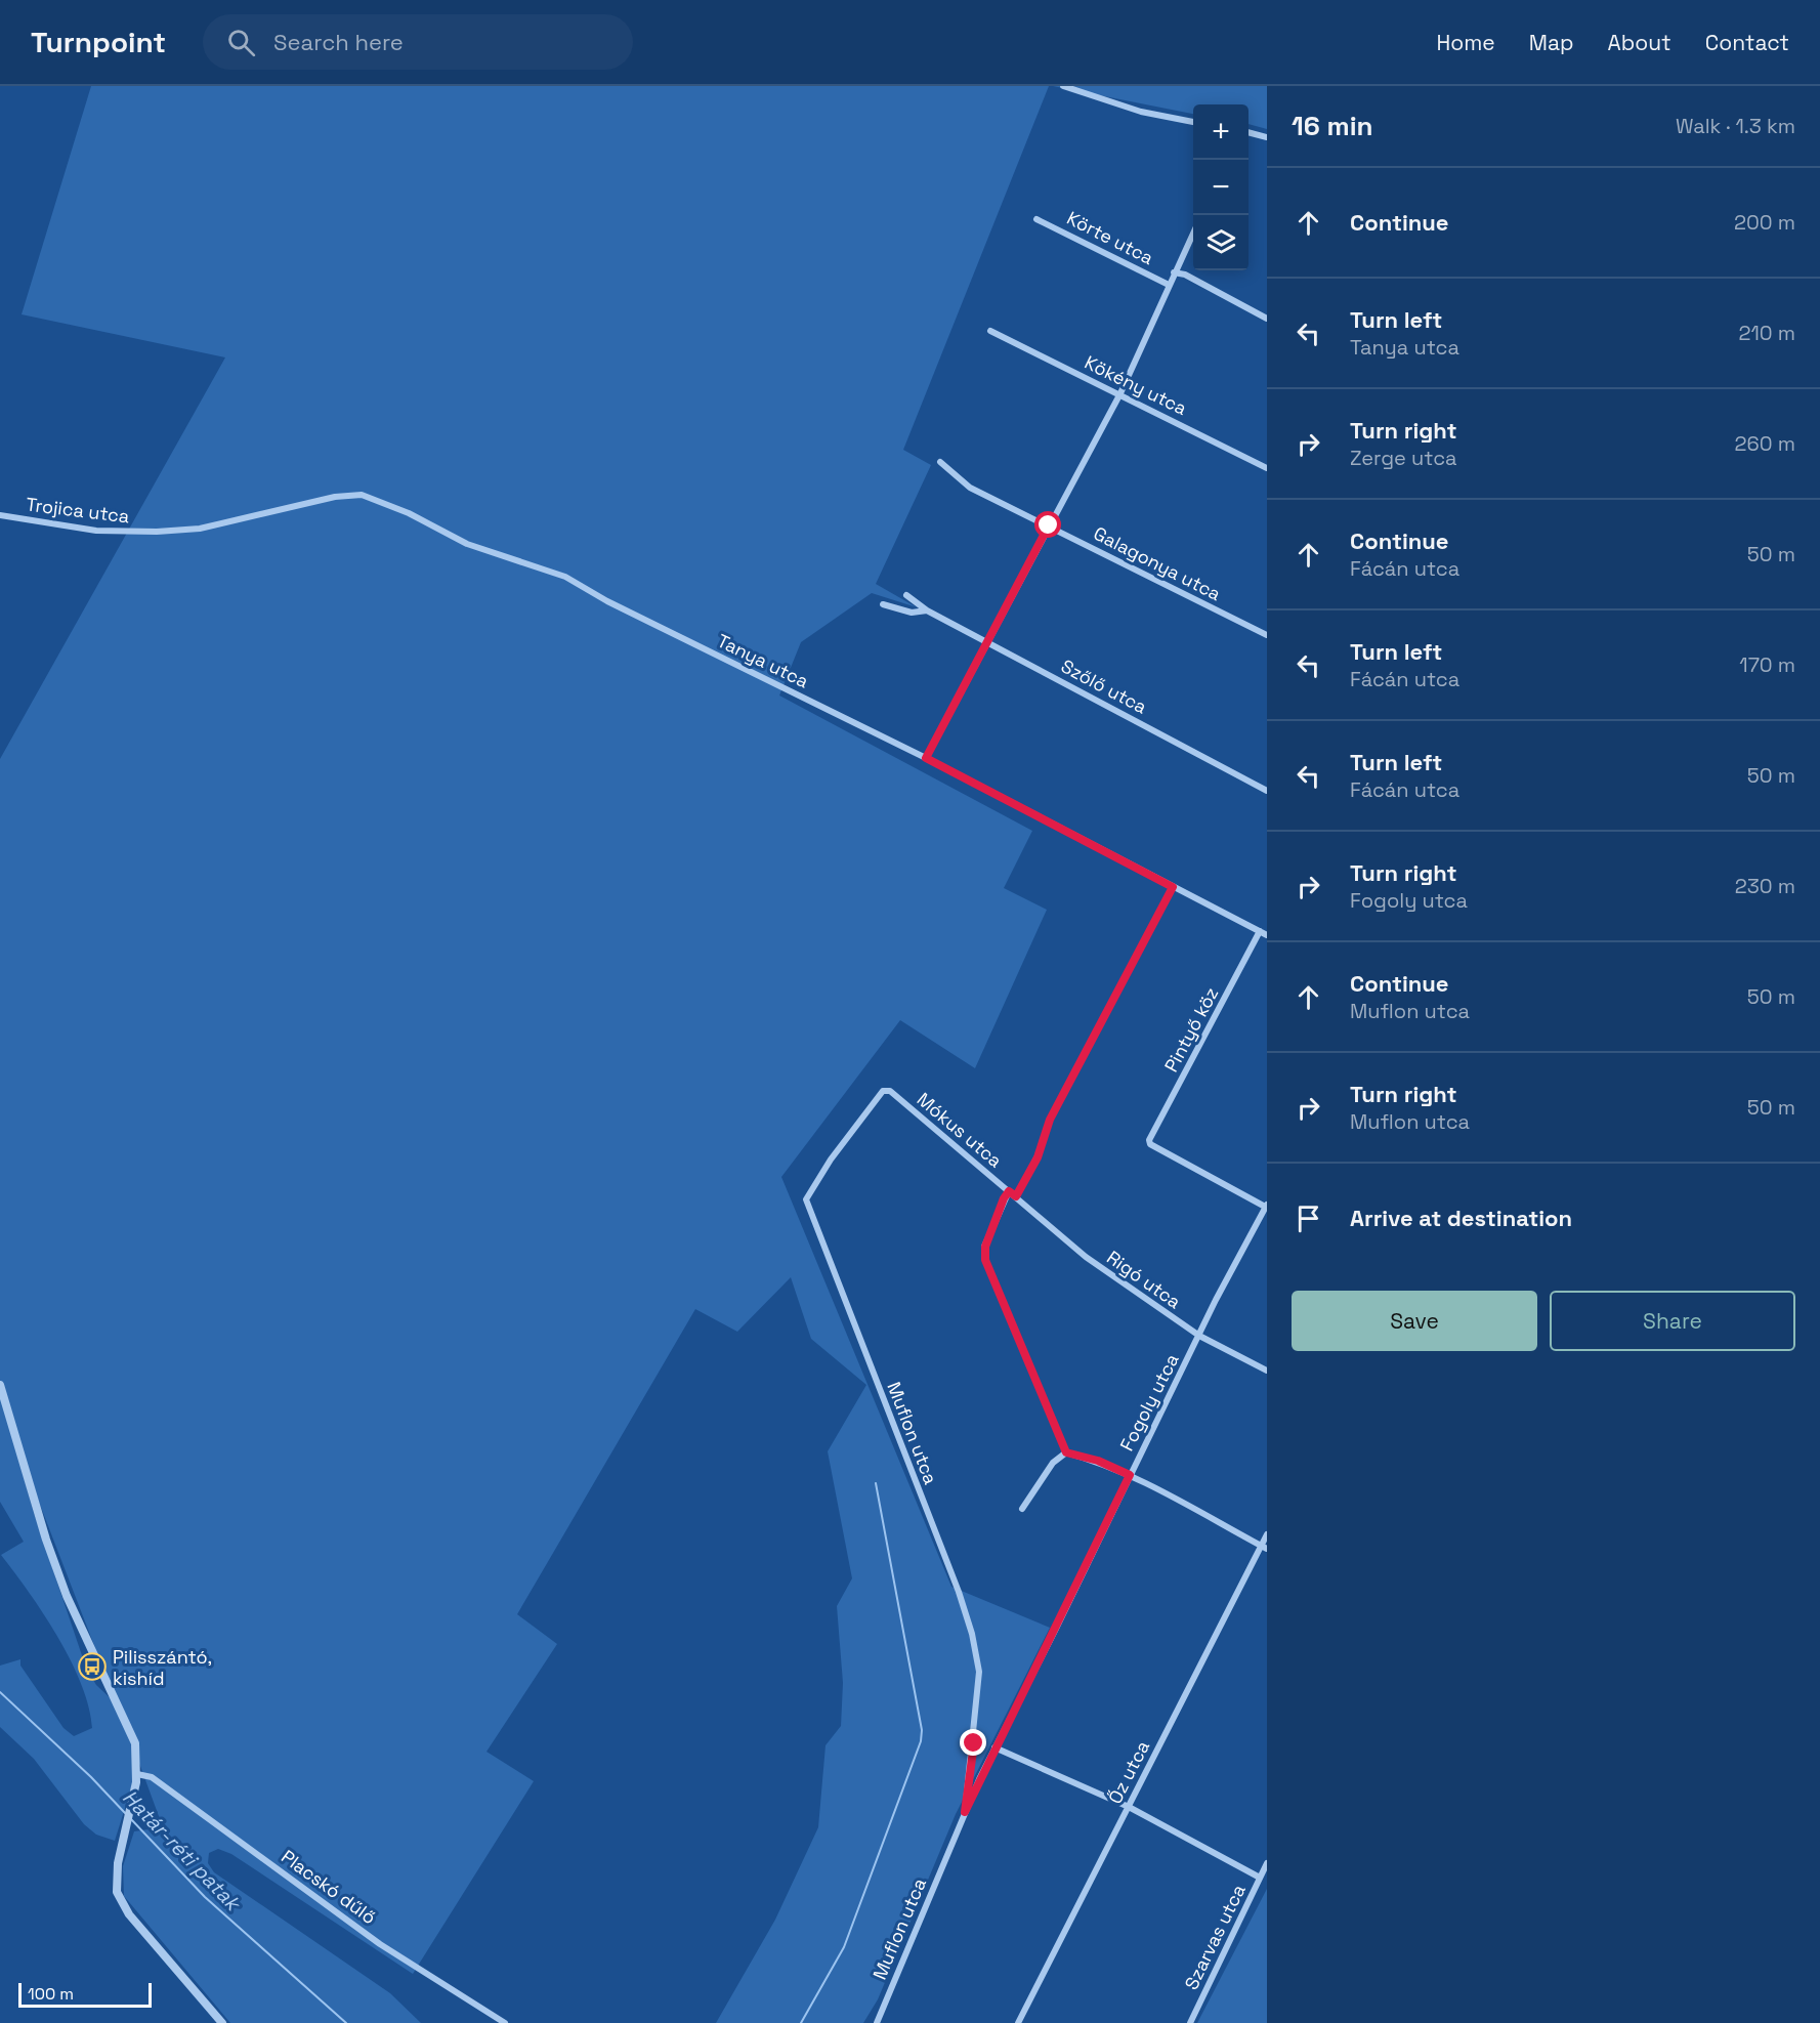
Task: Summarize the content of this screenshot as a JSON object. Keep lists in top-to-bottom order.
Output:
{
  "streets": {
    "street": [
      "Körte utca",
      "Kökény utca",
      "Trojica utca",
      "Galagonya utca",
      "Tanya utca",
      "Szőlő utca",
      "Pintyő köz",
      "Mókus utca",
      "Rigó utca",
      "Fogoly utca",
      "Muflon utca",
      "Őz utca",
      "Placskó dűlő",
      "Szarvas utca"
    ]
  },
  "crossings": [
    ["Trojica utca", "Tanya utca"],
    ["Tanya utca", "Pintyő köz"],
    ["Pintyő köz", "Fogoly utca"],
    ["Mókus utca", "Rigó utca"],
    ["Mókus utca", "Muflon utca"],
    ["Rigó utca", "Fogoly utca"],
    ["Fogoly utca", "Muflon utca"]
  ],
  "water": ["Határ-réti patak"],
  "places": {
    "bus stop": ["Pilisszántó, kishíd"]
  },
  "scale_bar": "100 m",
  "page": {
    "header": "Turnpoint",
    "search": "Search here",
    "nav": [
      "Home",
      "Map",
      "About",
      "Contact"
    ],
    "heading": ["16 min", "Walk · 1.3 km"],
    "map_buttons": ["+", "−"],
    "list": [
      ["Continue", "200 m"],
      ["Turn left", "Tanya utca", "210 m"],
      ["Turn right", "Zerge utca", "260 m"],
      ["Continue", "Fácán utca", "50 m"],
      ["Turn left", "Fácán utca", "170 m"],
      ["Turn left", "Fácán utca", "50 m"],
      ["Turn right", "Fogoly utca", "230 m"],
      ["Continue", "Muflon utca", "50 m"],
      ["Turn right", "Muflon utca", "50 m"],
      "Arrive at destination"
    ],
    "buttons": ["Save", "Share"],
    "scale": "100 m"
  }
}
